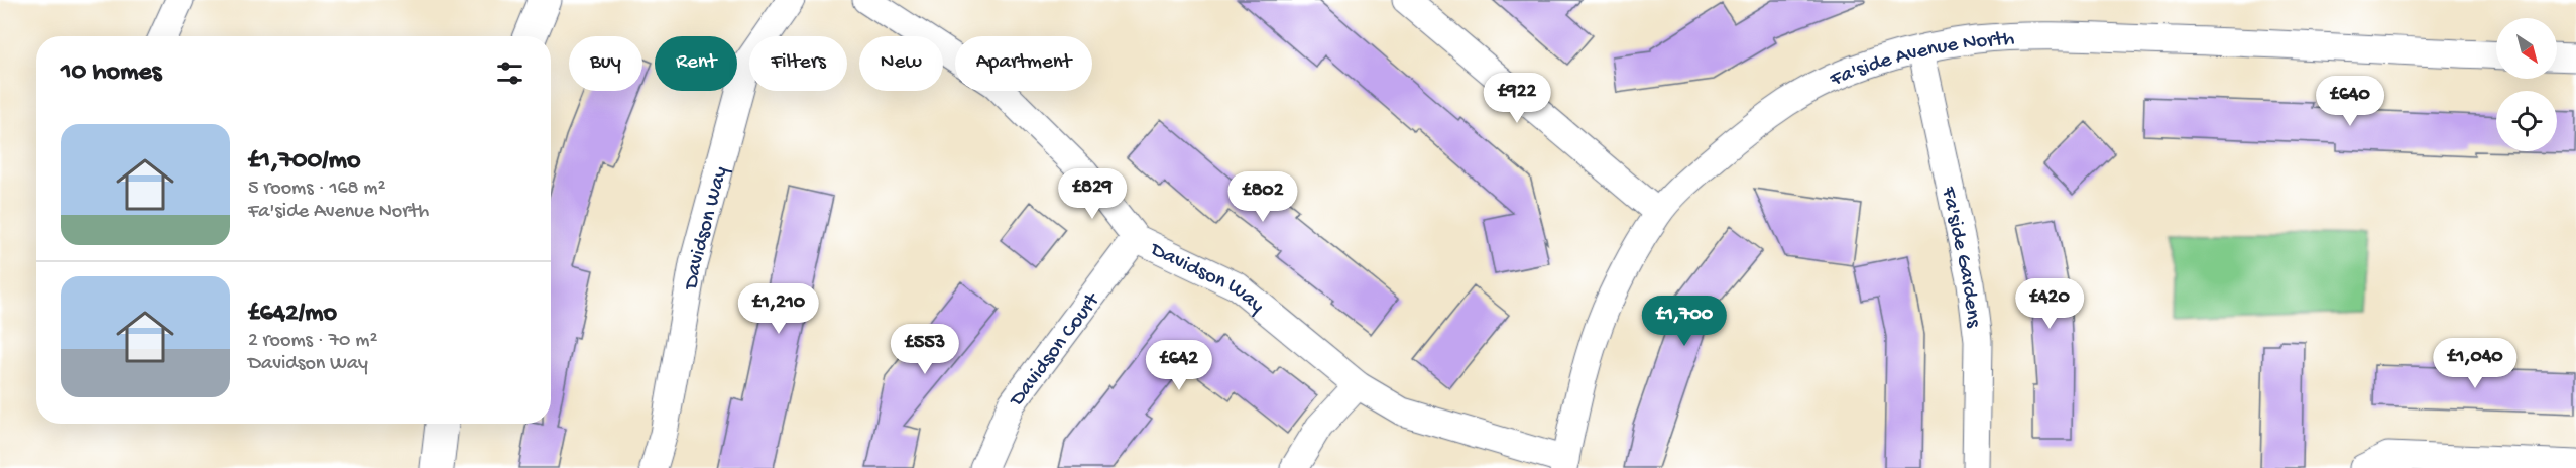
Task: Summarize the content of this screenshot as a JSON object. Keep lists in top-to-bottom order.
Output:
{
  "streets": {
    "street": [
      "Fa'side Avenue North",
      "Davidson Way",
      "Fa'side Gardens",
      "Davidson Court"
    ]
  },
  "crossings": [
    ["Fa'side Avenue North", "Davidson Way"],
    ["Fa'side Avenue North", "Fa'side Gardens"],
    ["Davidson Way", "Davidson Court"]
  ],
  "north": "bottom right",
  "page": {
    "chip": [
      "Buy",
      "Rent",
      "Filters",
      "New",
      "Apartment"
    ],
    "heading": "10 homes",
    "price": [
      "£922",
      "£640",
      "£829",
      "£802",
      "£420",
      "£1,210",
      "£1,700",
      "£553",
      "£1,040",
      "£642"
    ],
    "list": [
      {
        "name": "£1,700/mo",
        "note": "5 rooms · 168 m² · Fa'side Avenue North"
      },
      {
        "name": "£642/mo",
        "note": "2 rooms · 70 m² · Davidson Way"
      }
    ]
  }
}
